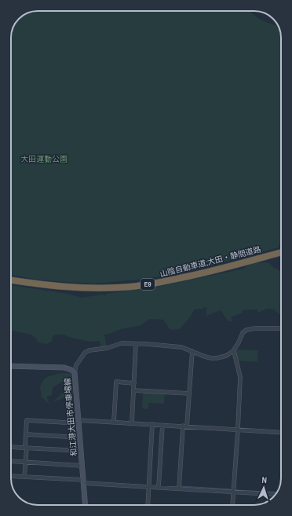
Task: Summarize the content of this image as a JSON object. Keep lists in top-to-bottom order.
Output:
{
  "streets": {
    "highway": ["山陰自動車道;大田・静間道路", "E9"],
    "main road": ["和江港大田市停車場線"]
  },
  "parks": ["大田運動公園"],
  "north": "top"
}
